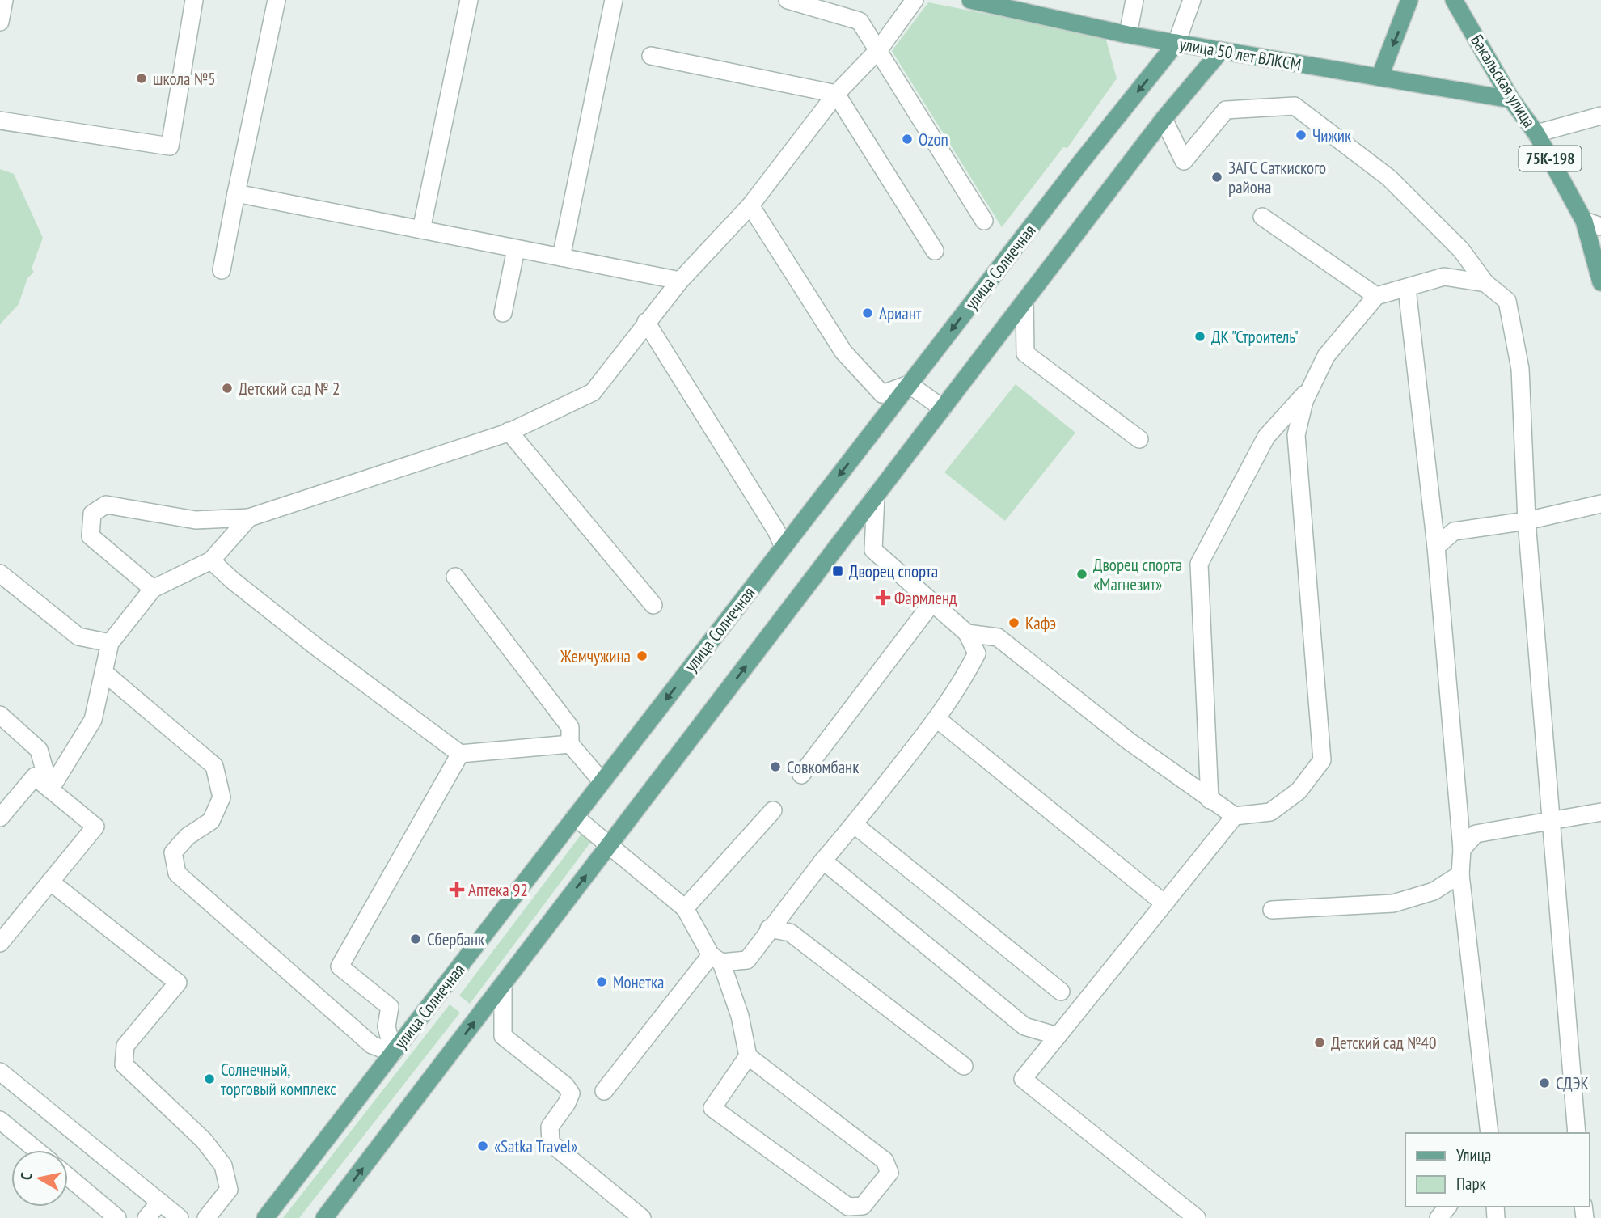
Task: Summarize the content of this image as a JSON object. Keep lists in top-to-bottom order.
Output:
{
  "streets": {
    "main road": [
      "улица 50 лет ВЛКСМ",
      "Бакальская улица",
      "75К-198",
      "улица Солнечная"
    ]
  },
  "crossings": [
    ["улица 50 лет ВЛКСМ", "Бакальская улица"],
    ["улица 50 лет ВЛКСМ", "улица Солнечная"],
    ["Бакальская улица", "75К-198"]
  ],
  "places": {
    "other": [
      "школа №5",
      "Чижик",
      "Ozon",
      "ЗАГС Саткиского района",
      "Ариант",
      "ДК \"Строитель\"",
      "Детский сад № 2",
      "Дворец спорта «Магнезит»",
      "Кафэ",
      "Жемчужина",
      "Совкомбанк",
      "Сбербанк",
      "Монетка",
      "Детский сад №40",
      "Солнечный, торговый комплекс",
      "СДЭК",
      "«Satka Travel»"
    ],
    "transit": ["Дворец спорта"],
    "health": ["Фармленд", "Аптека 92"]
  },
  "legend": ["Улица", "Парк"],
  "north": "left"
}
